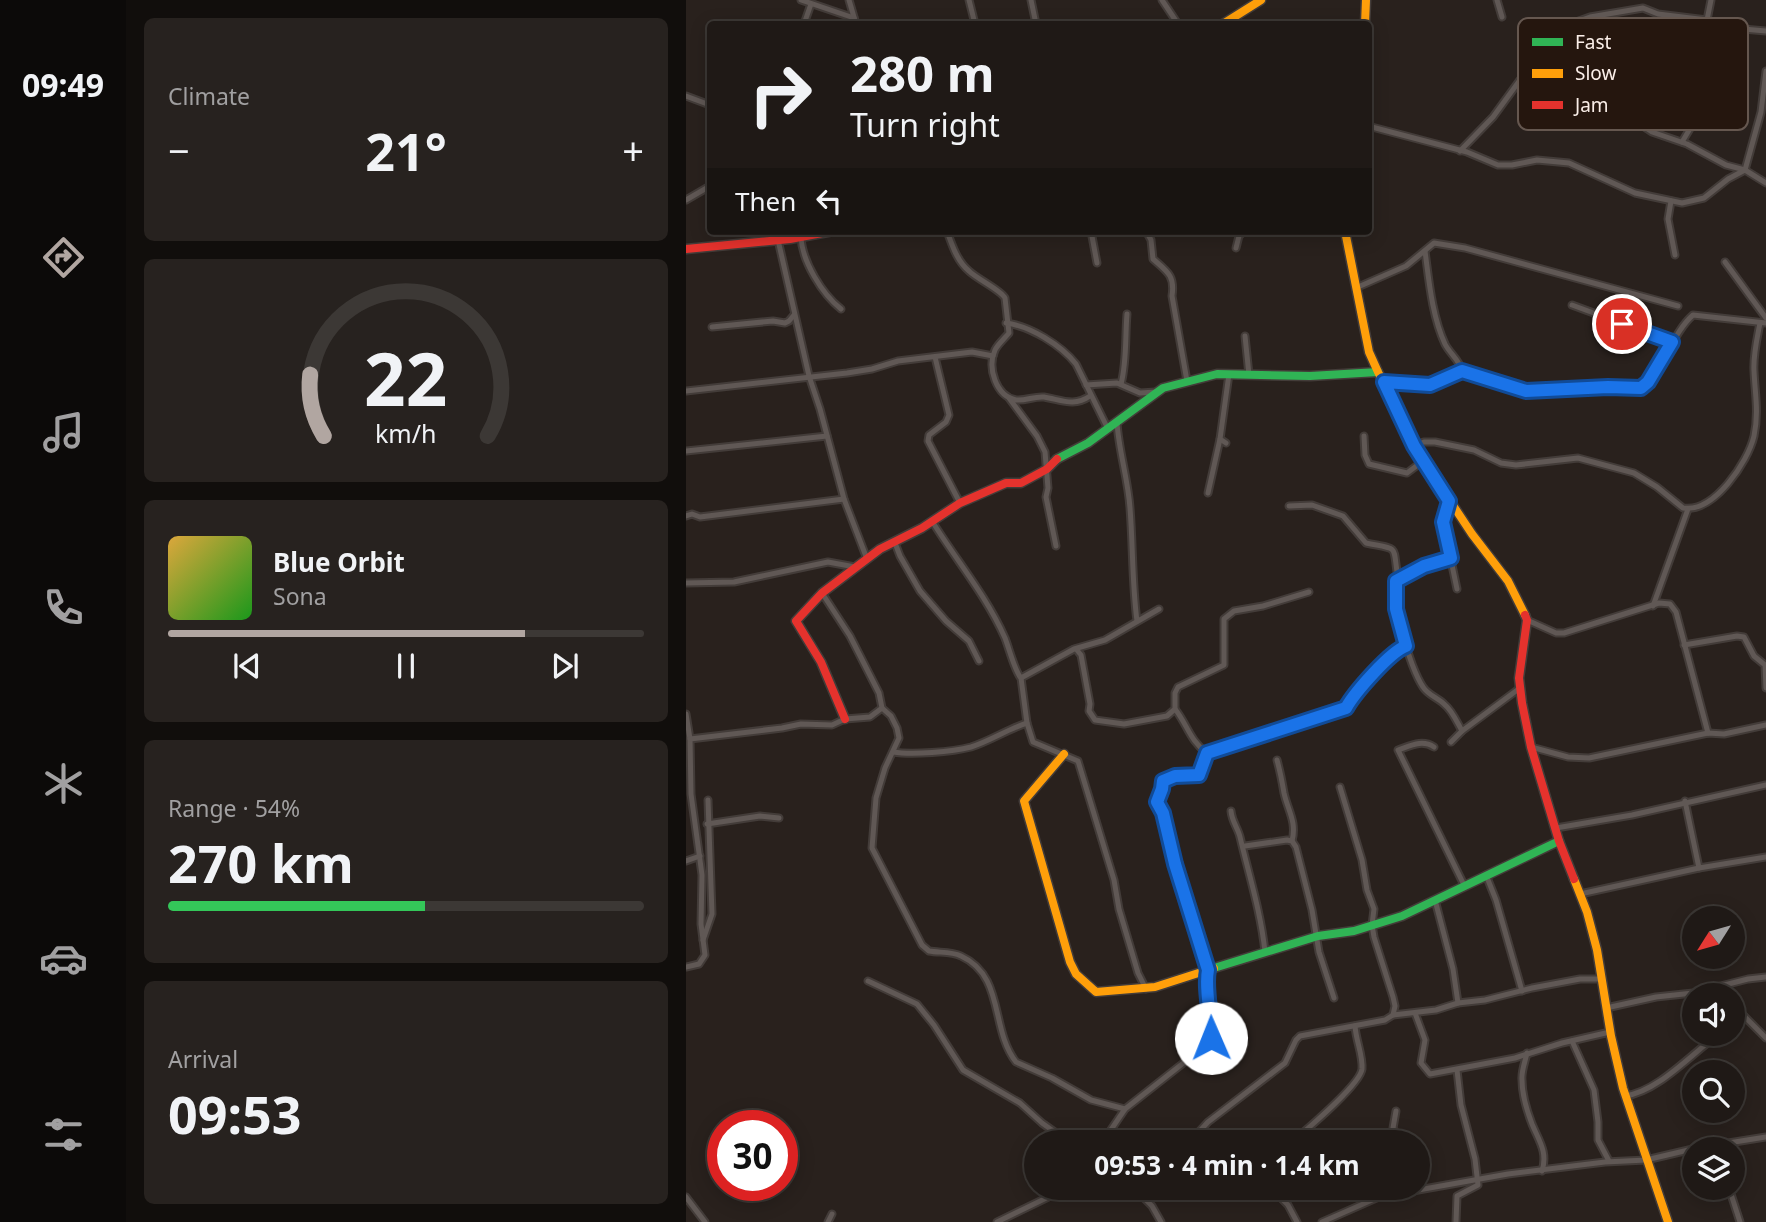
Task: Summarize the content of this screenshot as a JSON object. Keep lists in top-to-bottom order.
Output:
{
  "legend": ["Fast", "Slow", "Jam"],
  "north": "bottom left",
  "page": {
    "tabs": "09:49",
    "tile": [
      "Climate",
      ["Range · 54%", "270 km"],
      ["Arrival", "09:53"]
    ],
    "turn": ["280 m", "Turn right"],
    "heat": ["−", "21°", "+"],
    "then": "Then",
    "song": ["Blue Orbit", "Sona"],
    "limit": "30",
    "trip": "09:53 · 4 min · 1.4 km",
    "gauge": ["22", "km/h"]
  }
}
